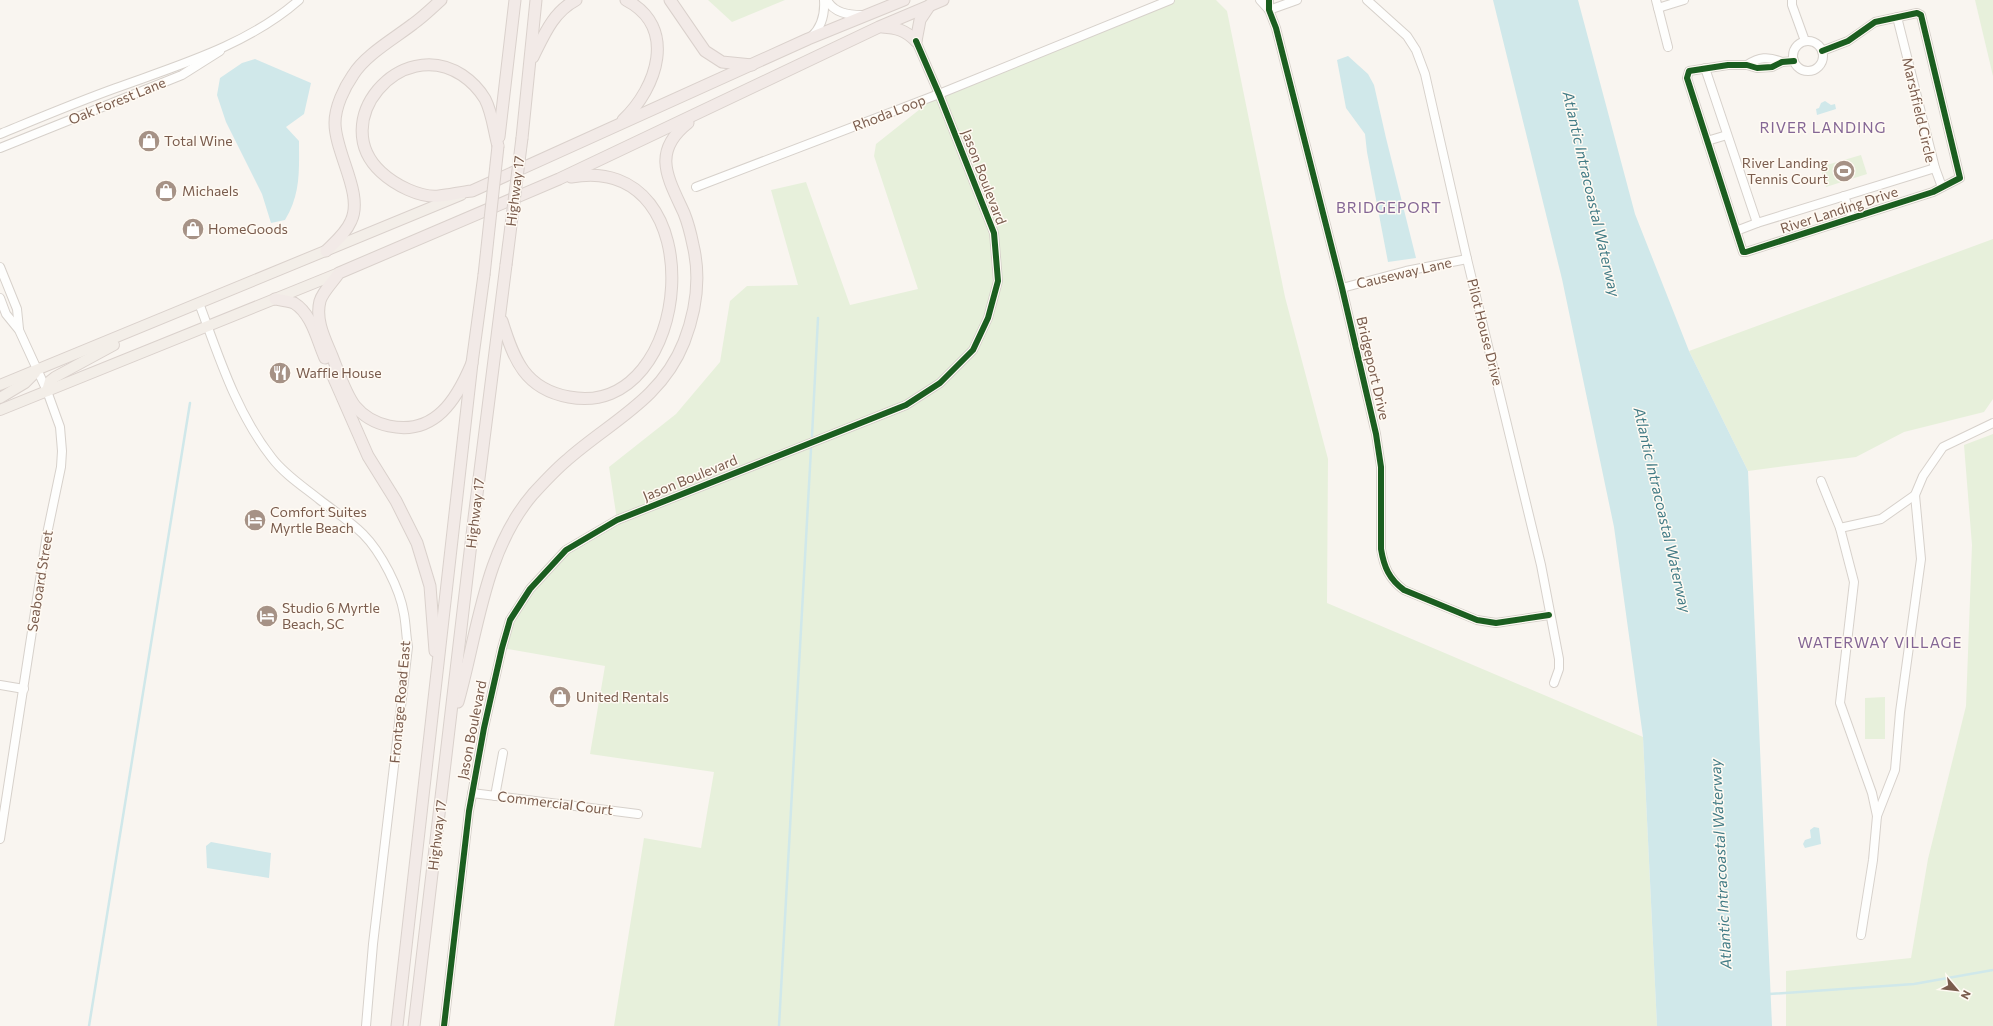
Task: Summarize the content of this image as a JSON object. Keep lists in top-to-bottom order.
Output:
{
  "streets": {
    "highway": ["Highway 17"],
    "street": [
      "Oak Forest Lane",
      "Marshfield Circle",
      "Rhoda Loop",
      "Jason Boulevard",
      "River Landing Drive",
      "Causeway Lane",
      "Pilot House Drive",
      "Bridgeport Drive",
      "Seaboard Street",
      "Frontage Road East",
      "Commercial Court"
    ]
  },
  "crossings": [
    ["Marshfield Circle", "River Landing Drive"],
    ["Rhoda Loop", "Jason Boulevard"],
    ["Jason Boulevard", "Commercial Court"],
    ["Causeway Lane", "Pilot House Drive"],
    ["Causeway Lane", "Bridgeport Drive"],
    ["Pilot House Drive", "Bridgeport Drive"]
  ],
  "districts": ["RIVER LANDING", "BRIDGEPORT", "WATERWAY VILLAGE"],
  "water": ["Atlantic Intracoastal Waterway"],
  "places": {
    "shop": [
      "Total Wine",
      "Michaels",
      "HomeGoods",
      "United Rentals"
    ],
    "sports": ["River Landing Tennis Court"],
    "restaurant": ["Waffle House"],
    "hotel": ["Comfort Suites Myrtle Beach", "Studio 6 Myrtle Beach, SC"]
  },
  "north": "bottom right"
}
